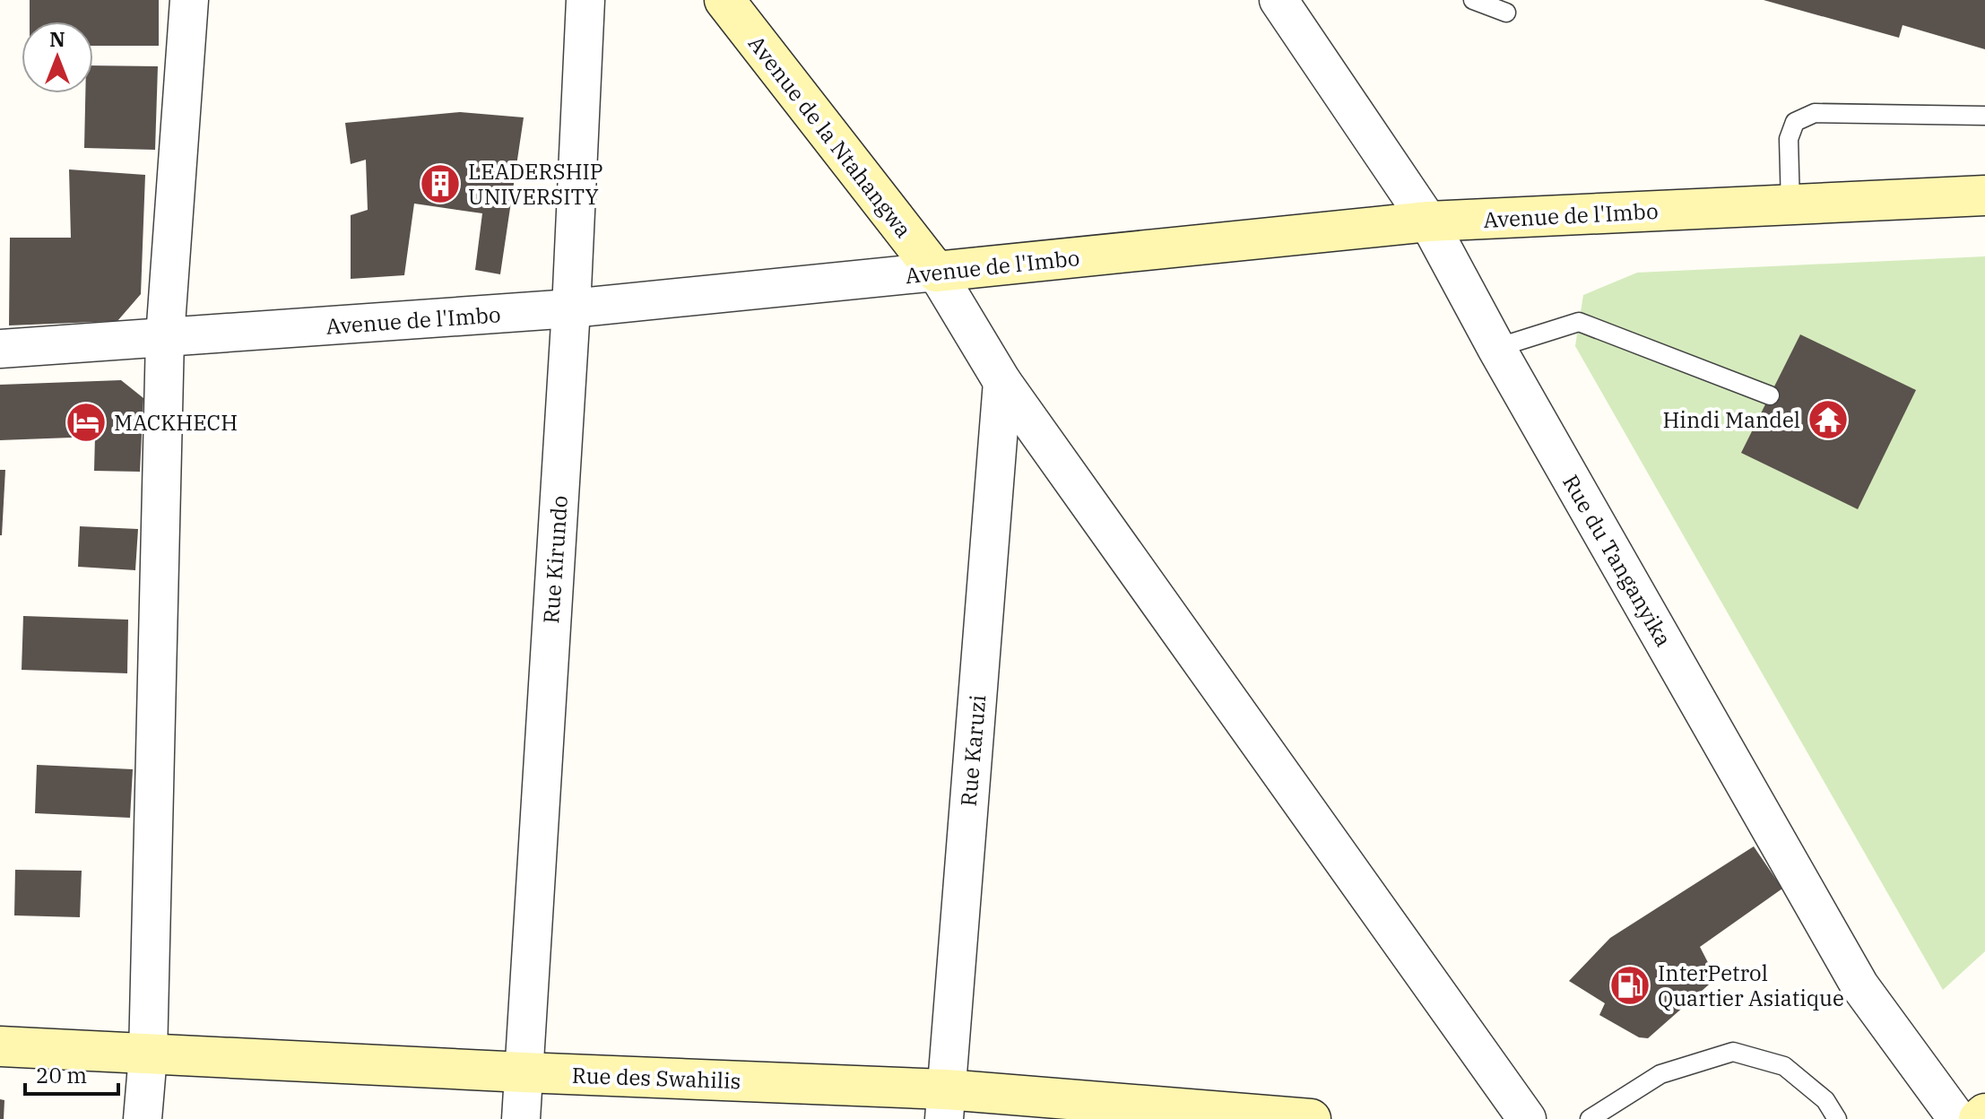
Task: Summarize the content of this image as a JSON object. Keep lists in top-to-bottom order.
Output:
{
  "streets": {
    "street": [
      "Avenue de la Ntahangwa",
      "Avenue de l'Imbo",
      "Rue Kirundo",
      "Rue du Tanganyika",
      "Rue Karuzi",
      "Rue des Swahilis"
    ]
  },
  "crossings": [
    ["Avenue de la Ntahangwa", "Avenue de l'Imbo"],
    ["Avenue de l'Imbo", "Rue Kirundo"],
    ["Avenue de l'Imbo", "Rue du Tanganyika"],
    ["Rue Kirundo", "Rue des Swahilis"],
    ["Rue Karuzi", "Rue des Swahilis"]
  ],
  "places": {
    "building": ["LEADERSHIP UNIVERSITY"],
    "temple": ["Hindi Mandel"],
    "hotel": ["MACKHECH"],
    "fuel station": ["InterPetrol Quartier Asiatique"]
  },
  "scale_bar": "20 m",
  "north": "top"
}
